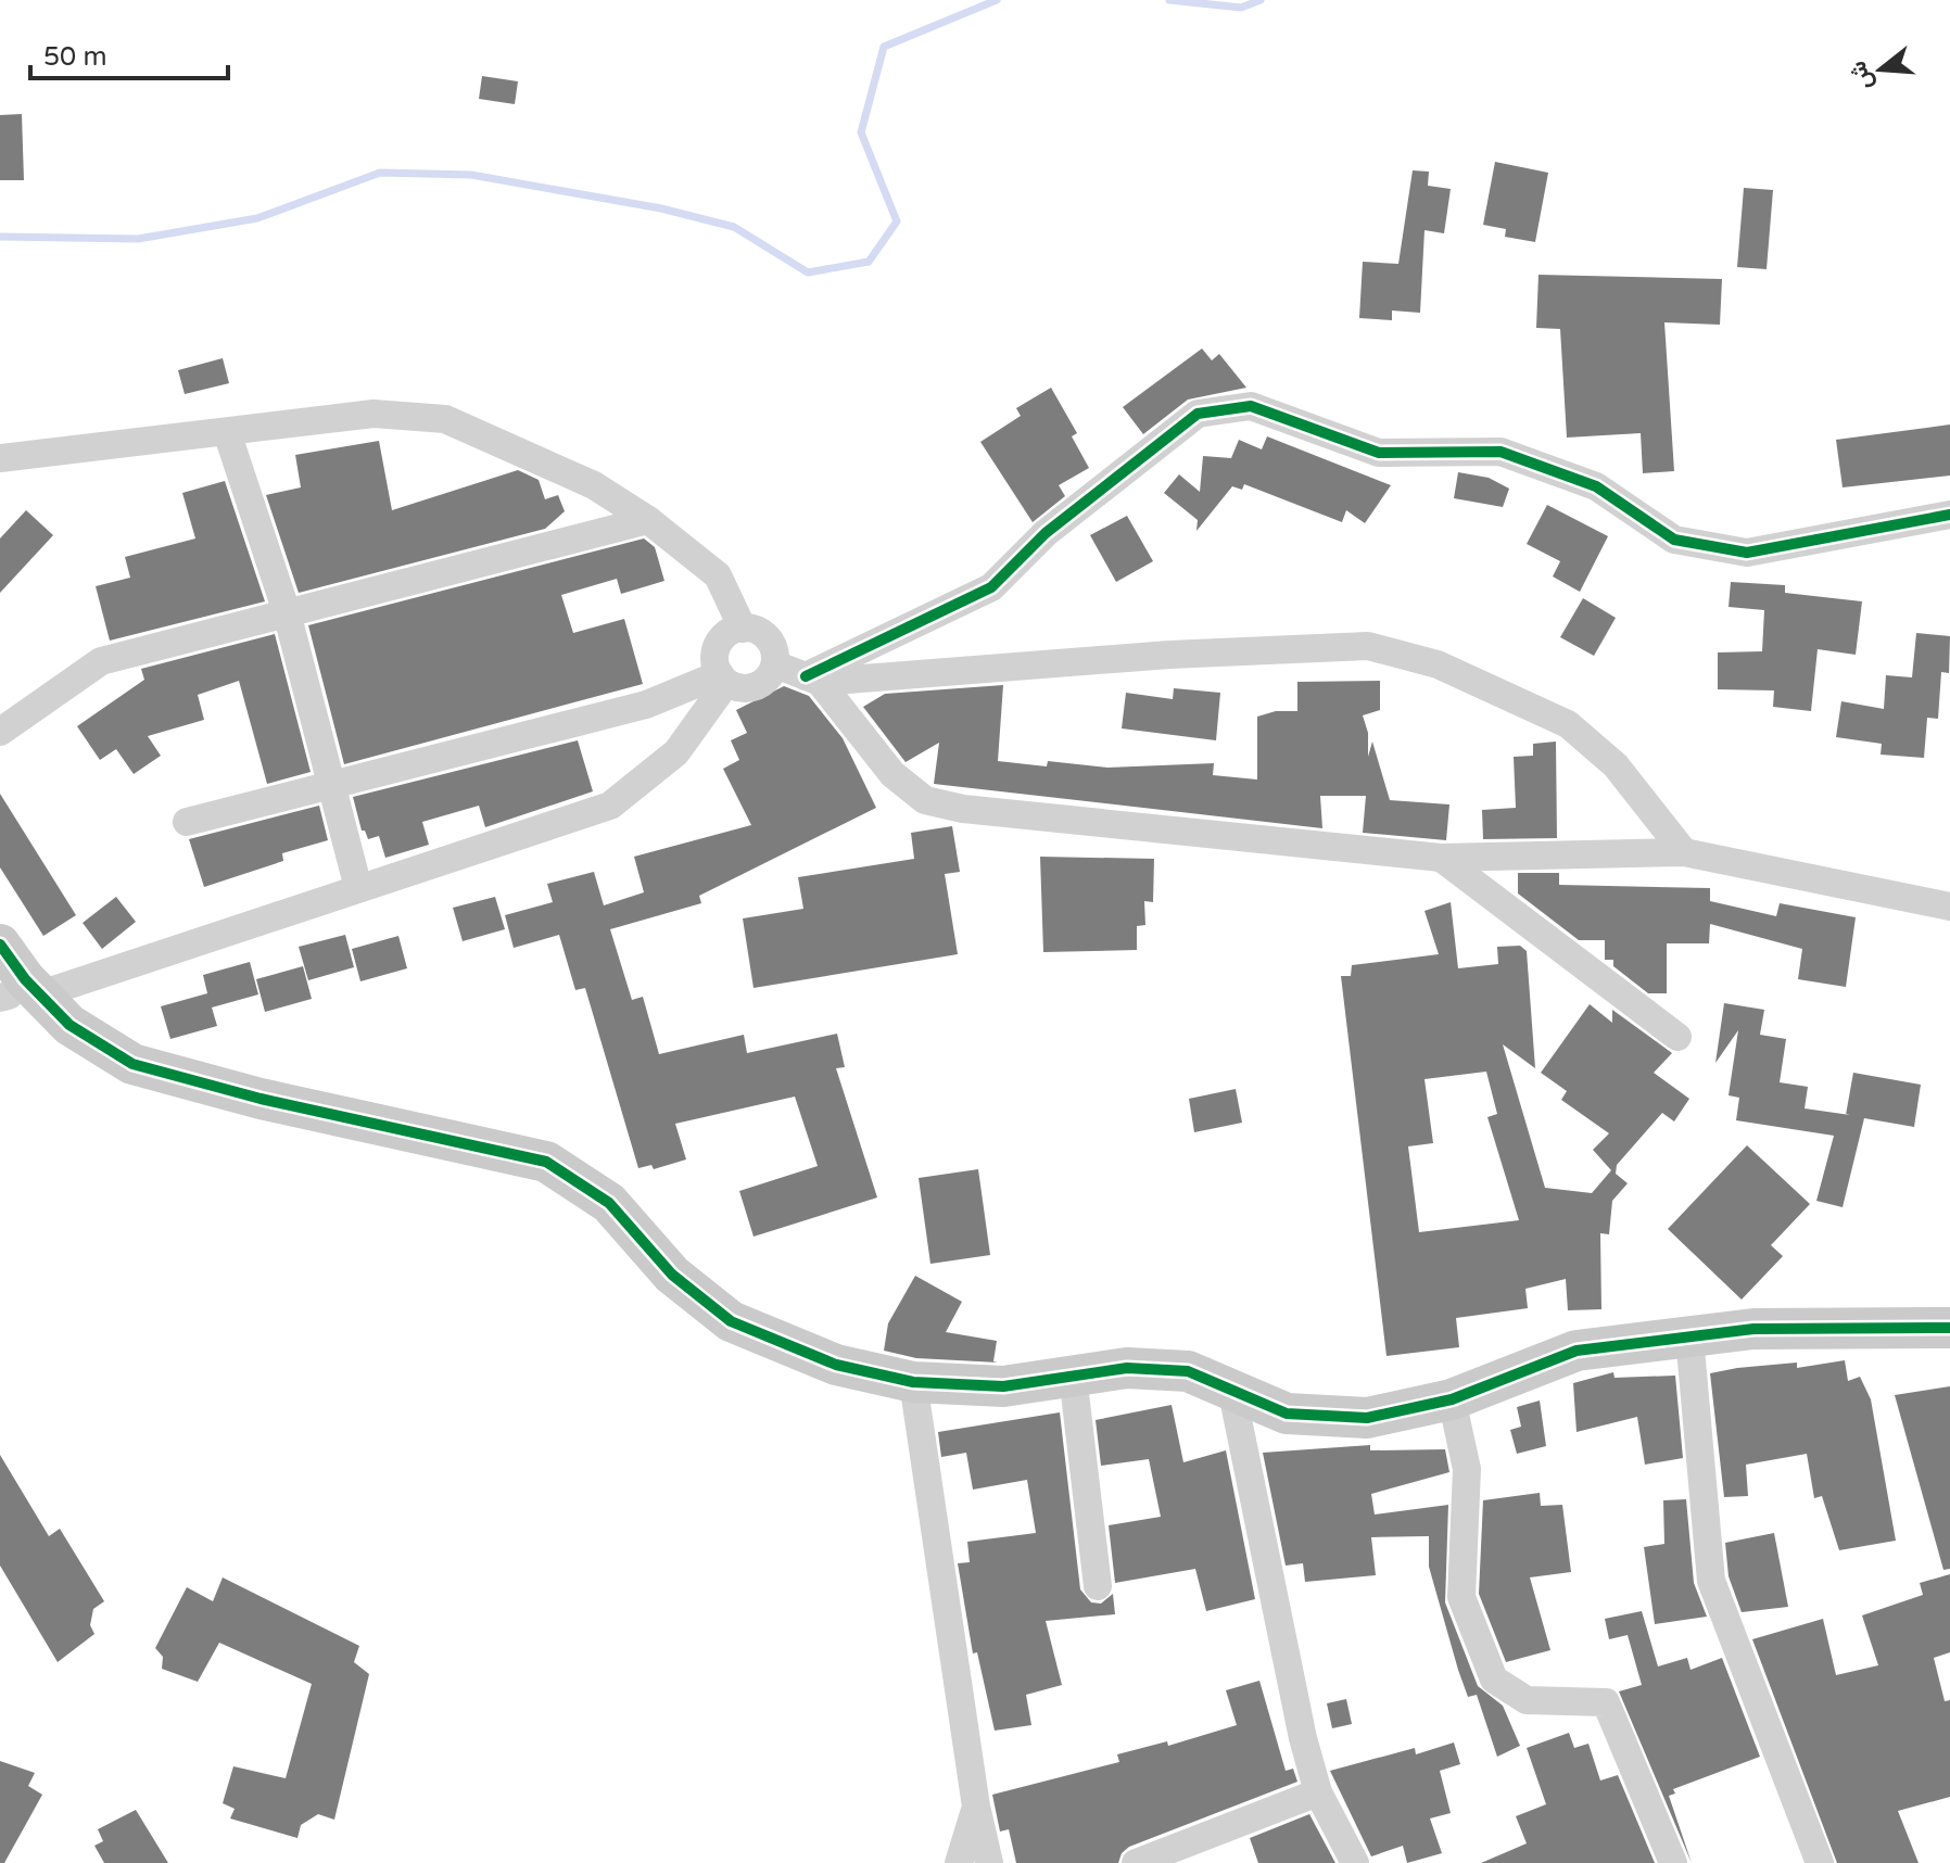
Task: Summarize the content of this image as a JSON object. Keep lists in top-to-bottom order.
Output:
{
  "scale_bar": "50 m",
  "north": "left"
}
